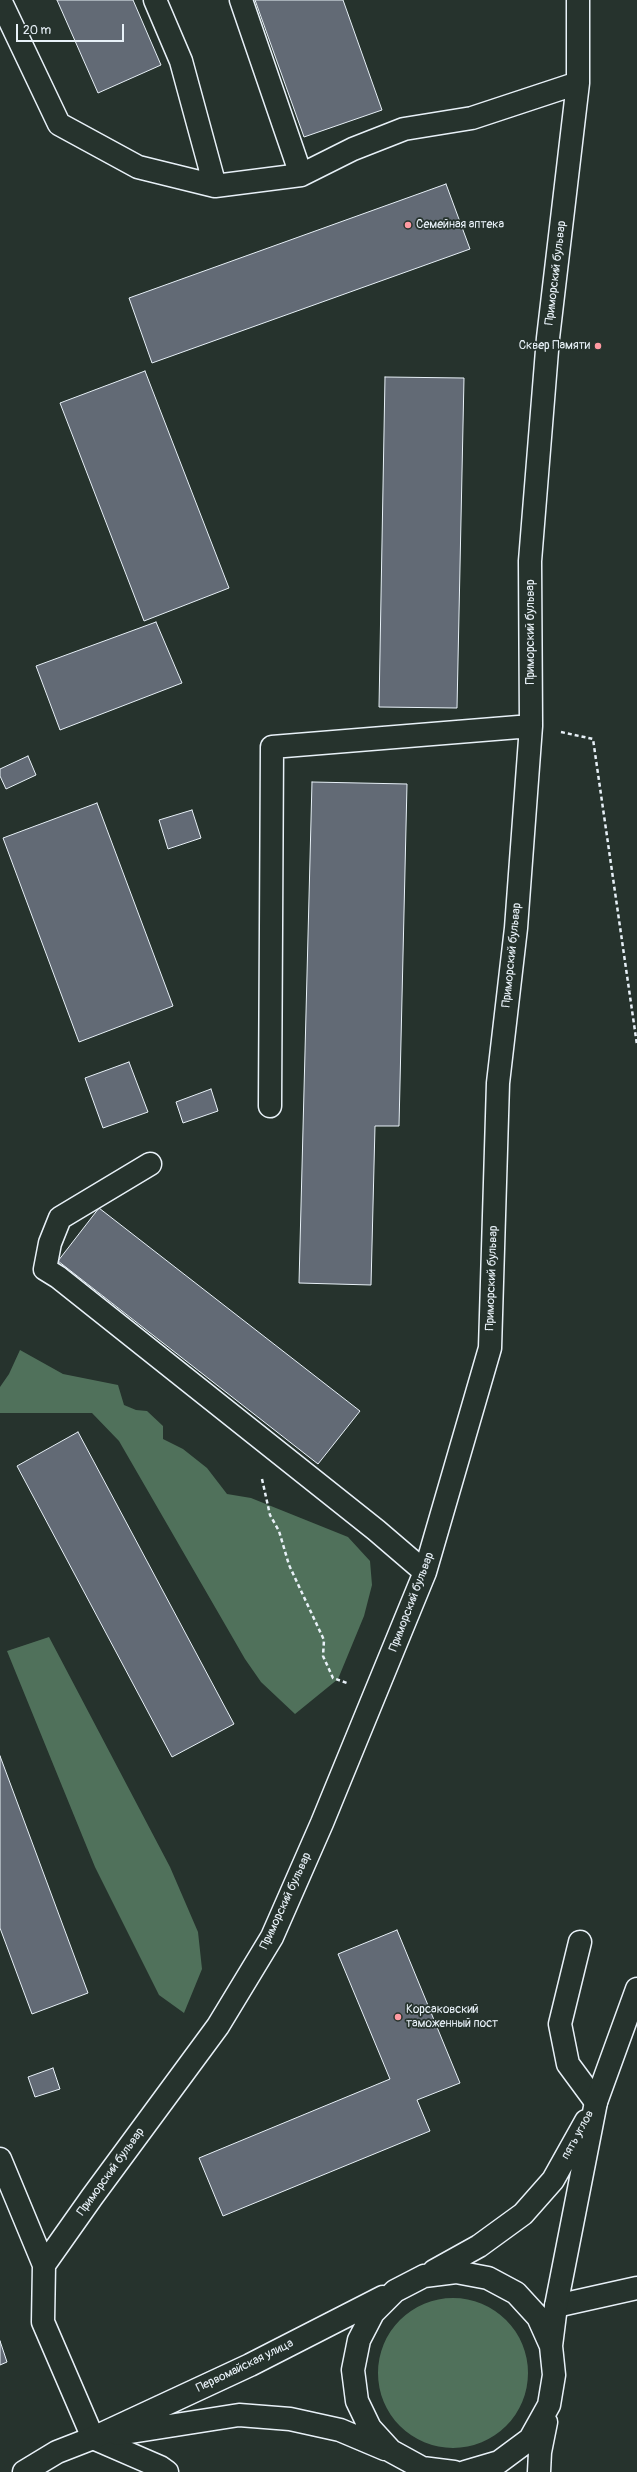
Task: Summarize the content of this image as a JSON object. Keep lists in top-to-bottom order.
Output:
{
  "streets": {
    "street": ["Приморский бульвар", "пять углов", "Первомайская улица"]
  },
  "crossings": [
    ["пять углов", "Первомайская улица"]
  ],
  "places": ["Семейная аптека", "Сквер Памяти", "Корсаковский таможенный пост"],
  "scale_bar": "20 m"
}
